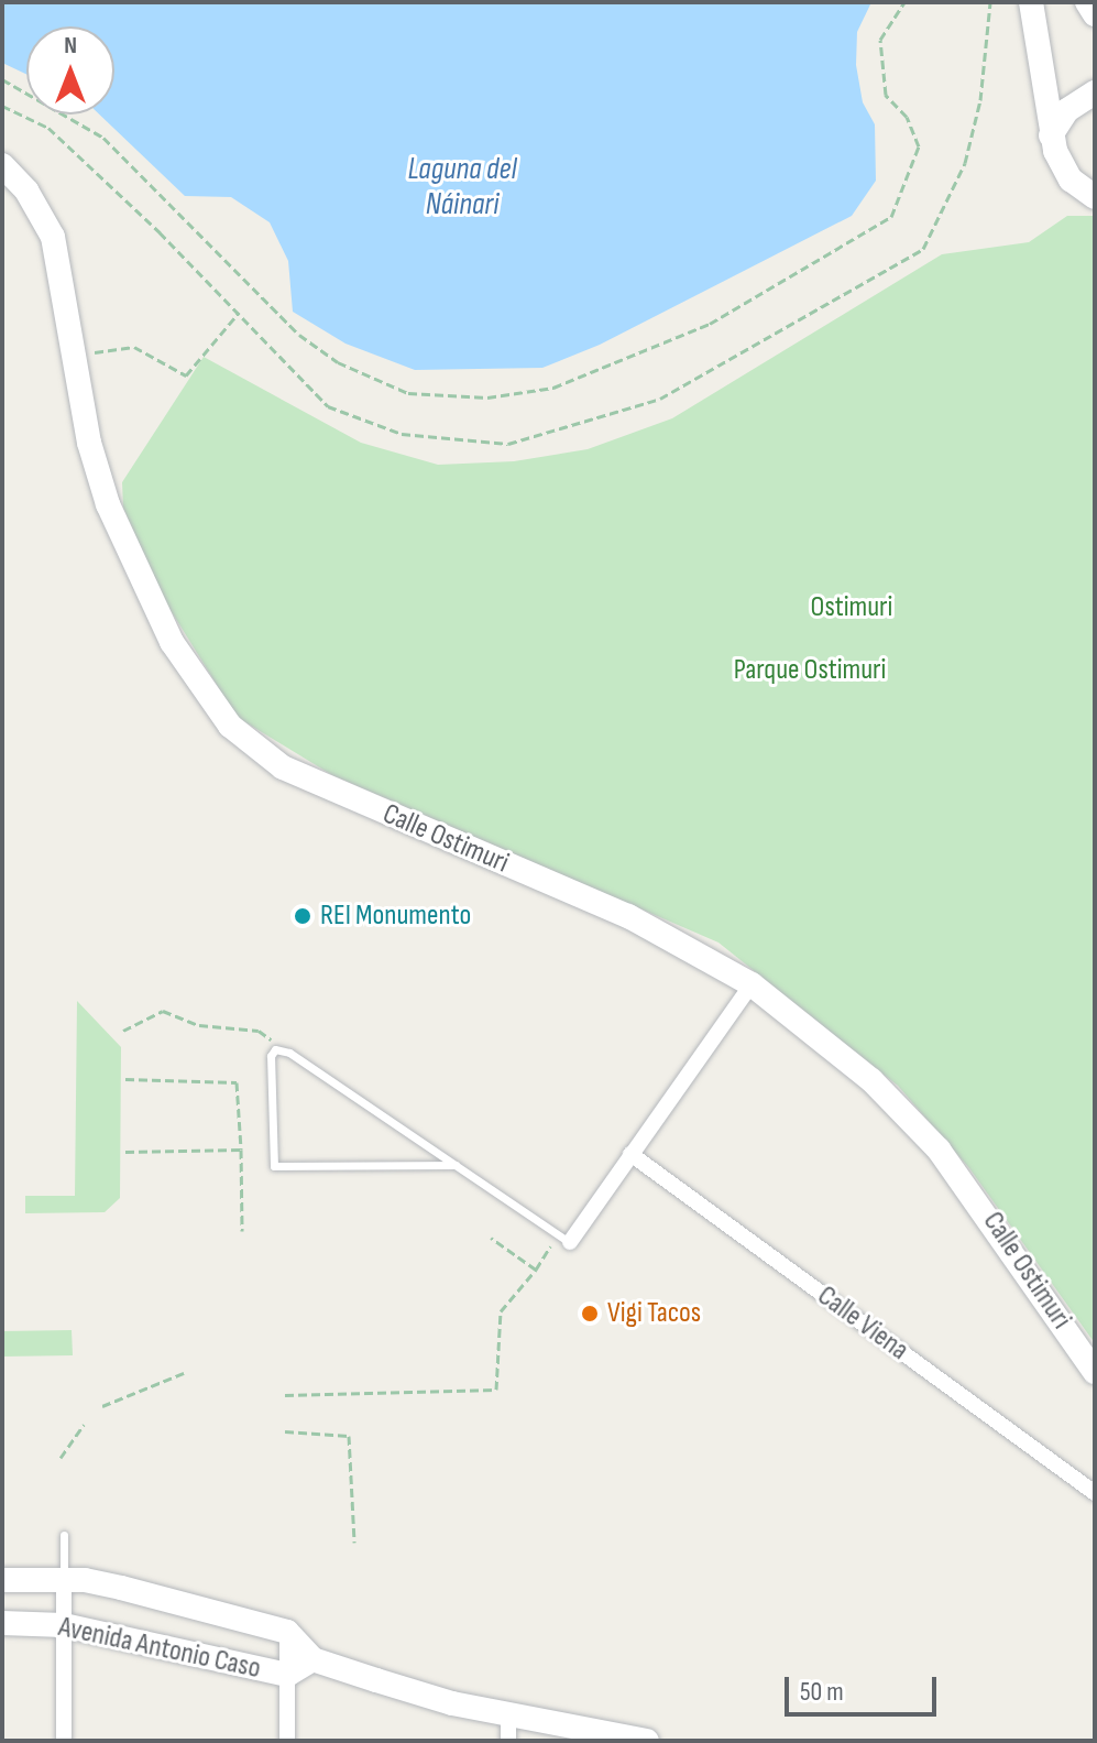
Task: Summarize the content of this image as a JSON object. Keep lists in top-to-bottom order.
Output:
{
  "streets": {
    "street": ["Calle Ostimuri", "Calle Viena", "Avenida Antonio Caso"]
  },
  "water": ["Laguna del Náinari"],
  "parks": ["Ostimuri", "Parque Ostimuri"],
  "places": ["REI Monumento", "Vigi Tacos"],
  "scale_bar": "50 m",
  "north": "top"
}
